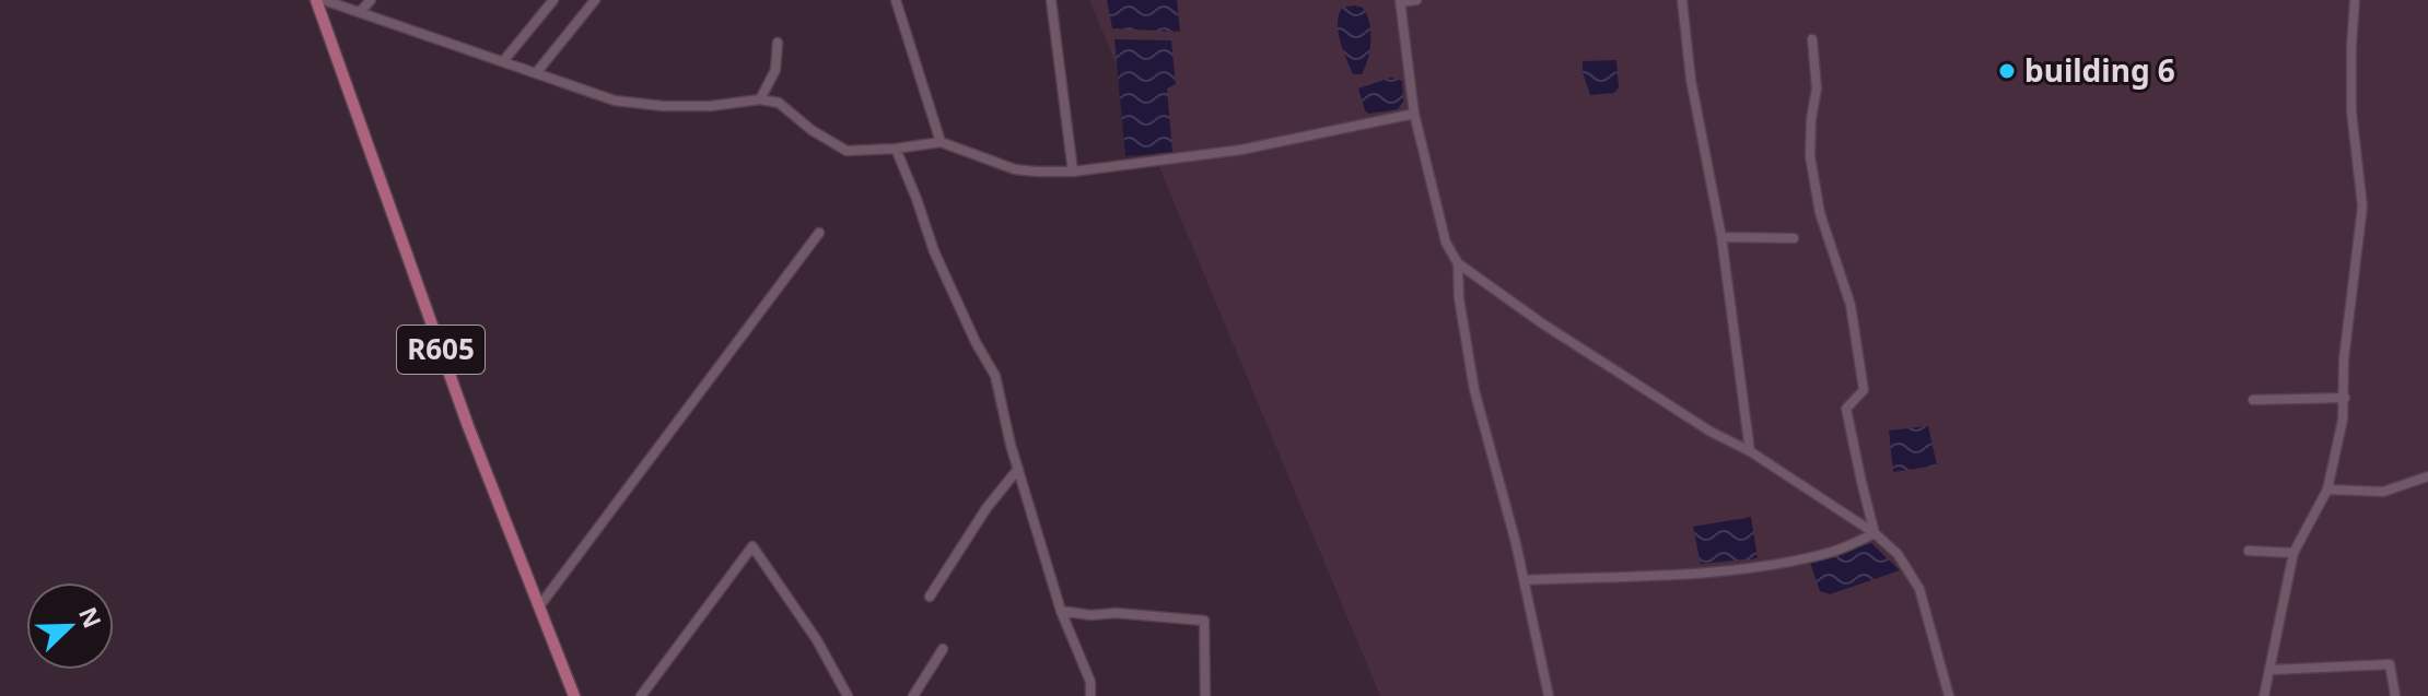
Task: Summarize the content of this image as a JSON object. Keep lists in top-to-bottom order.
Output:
{
  "streets": {
    "main road": ["R605"]
  },
  "places": ["building 6"],
  "north": "top right"
}
